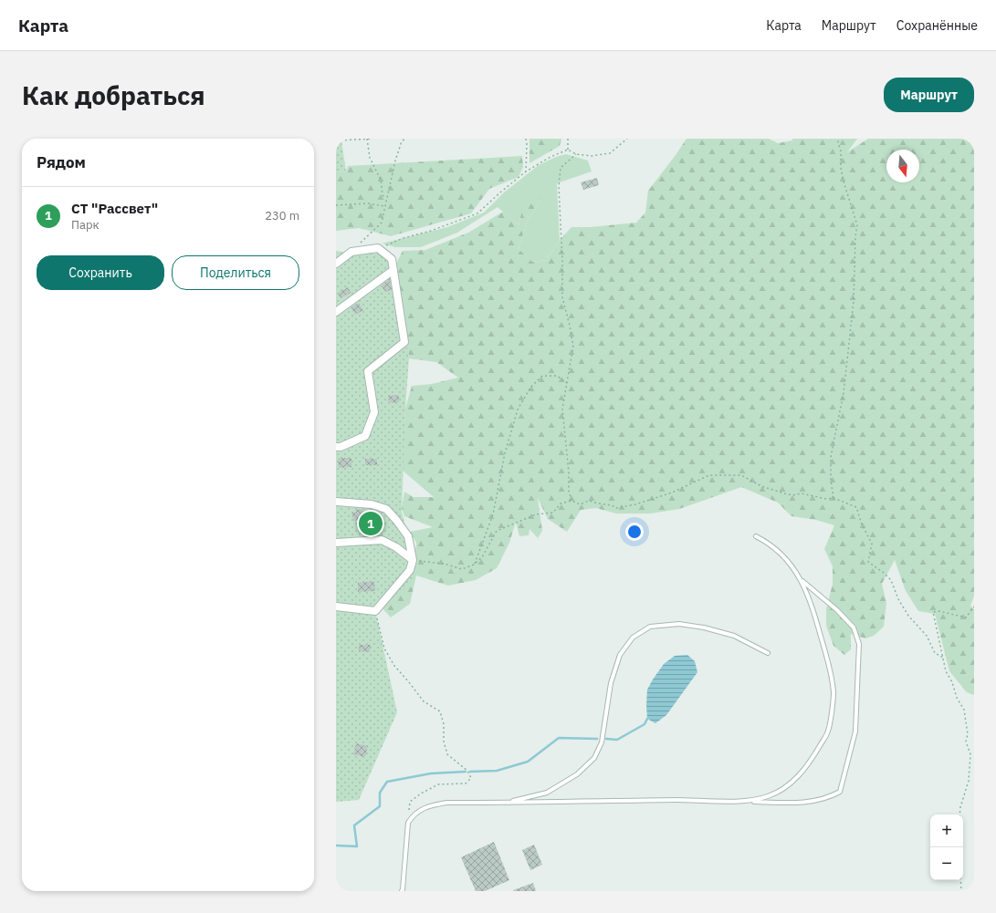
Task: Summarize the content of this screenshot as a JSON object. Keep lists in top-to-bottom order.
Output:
{
  "north": "bottom",
  "page": {
    "header": "Карта",
    "nav": ["Карта", "Маршрут", "Сохранённые"],
    "buttons": [
      "Маршрут",
      ["Сохранить", "Поделиться"]
    ],
    "title": "Как добраться",
    "heading": "Рядом",
    "list": [
      {
        "mark": "1",
        "name": "СТ \"Рассвет\"",
        "note": "Парк",
        "value": "230 m"
      }
    ],
    "pins": "1",
    "map_buttons": ["+", "−"]
  }
}
